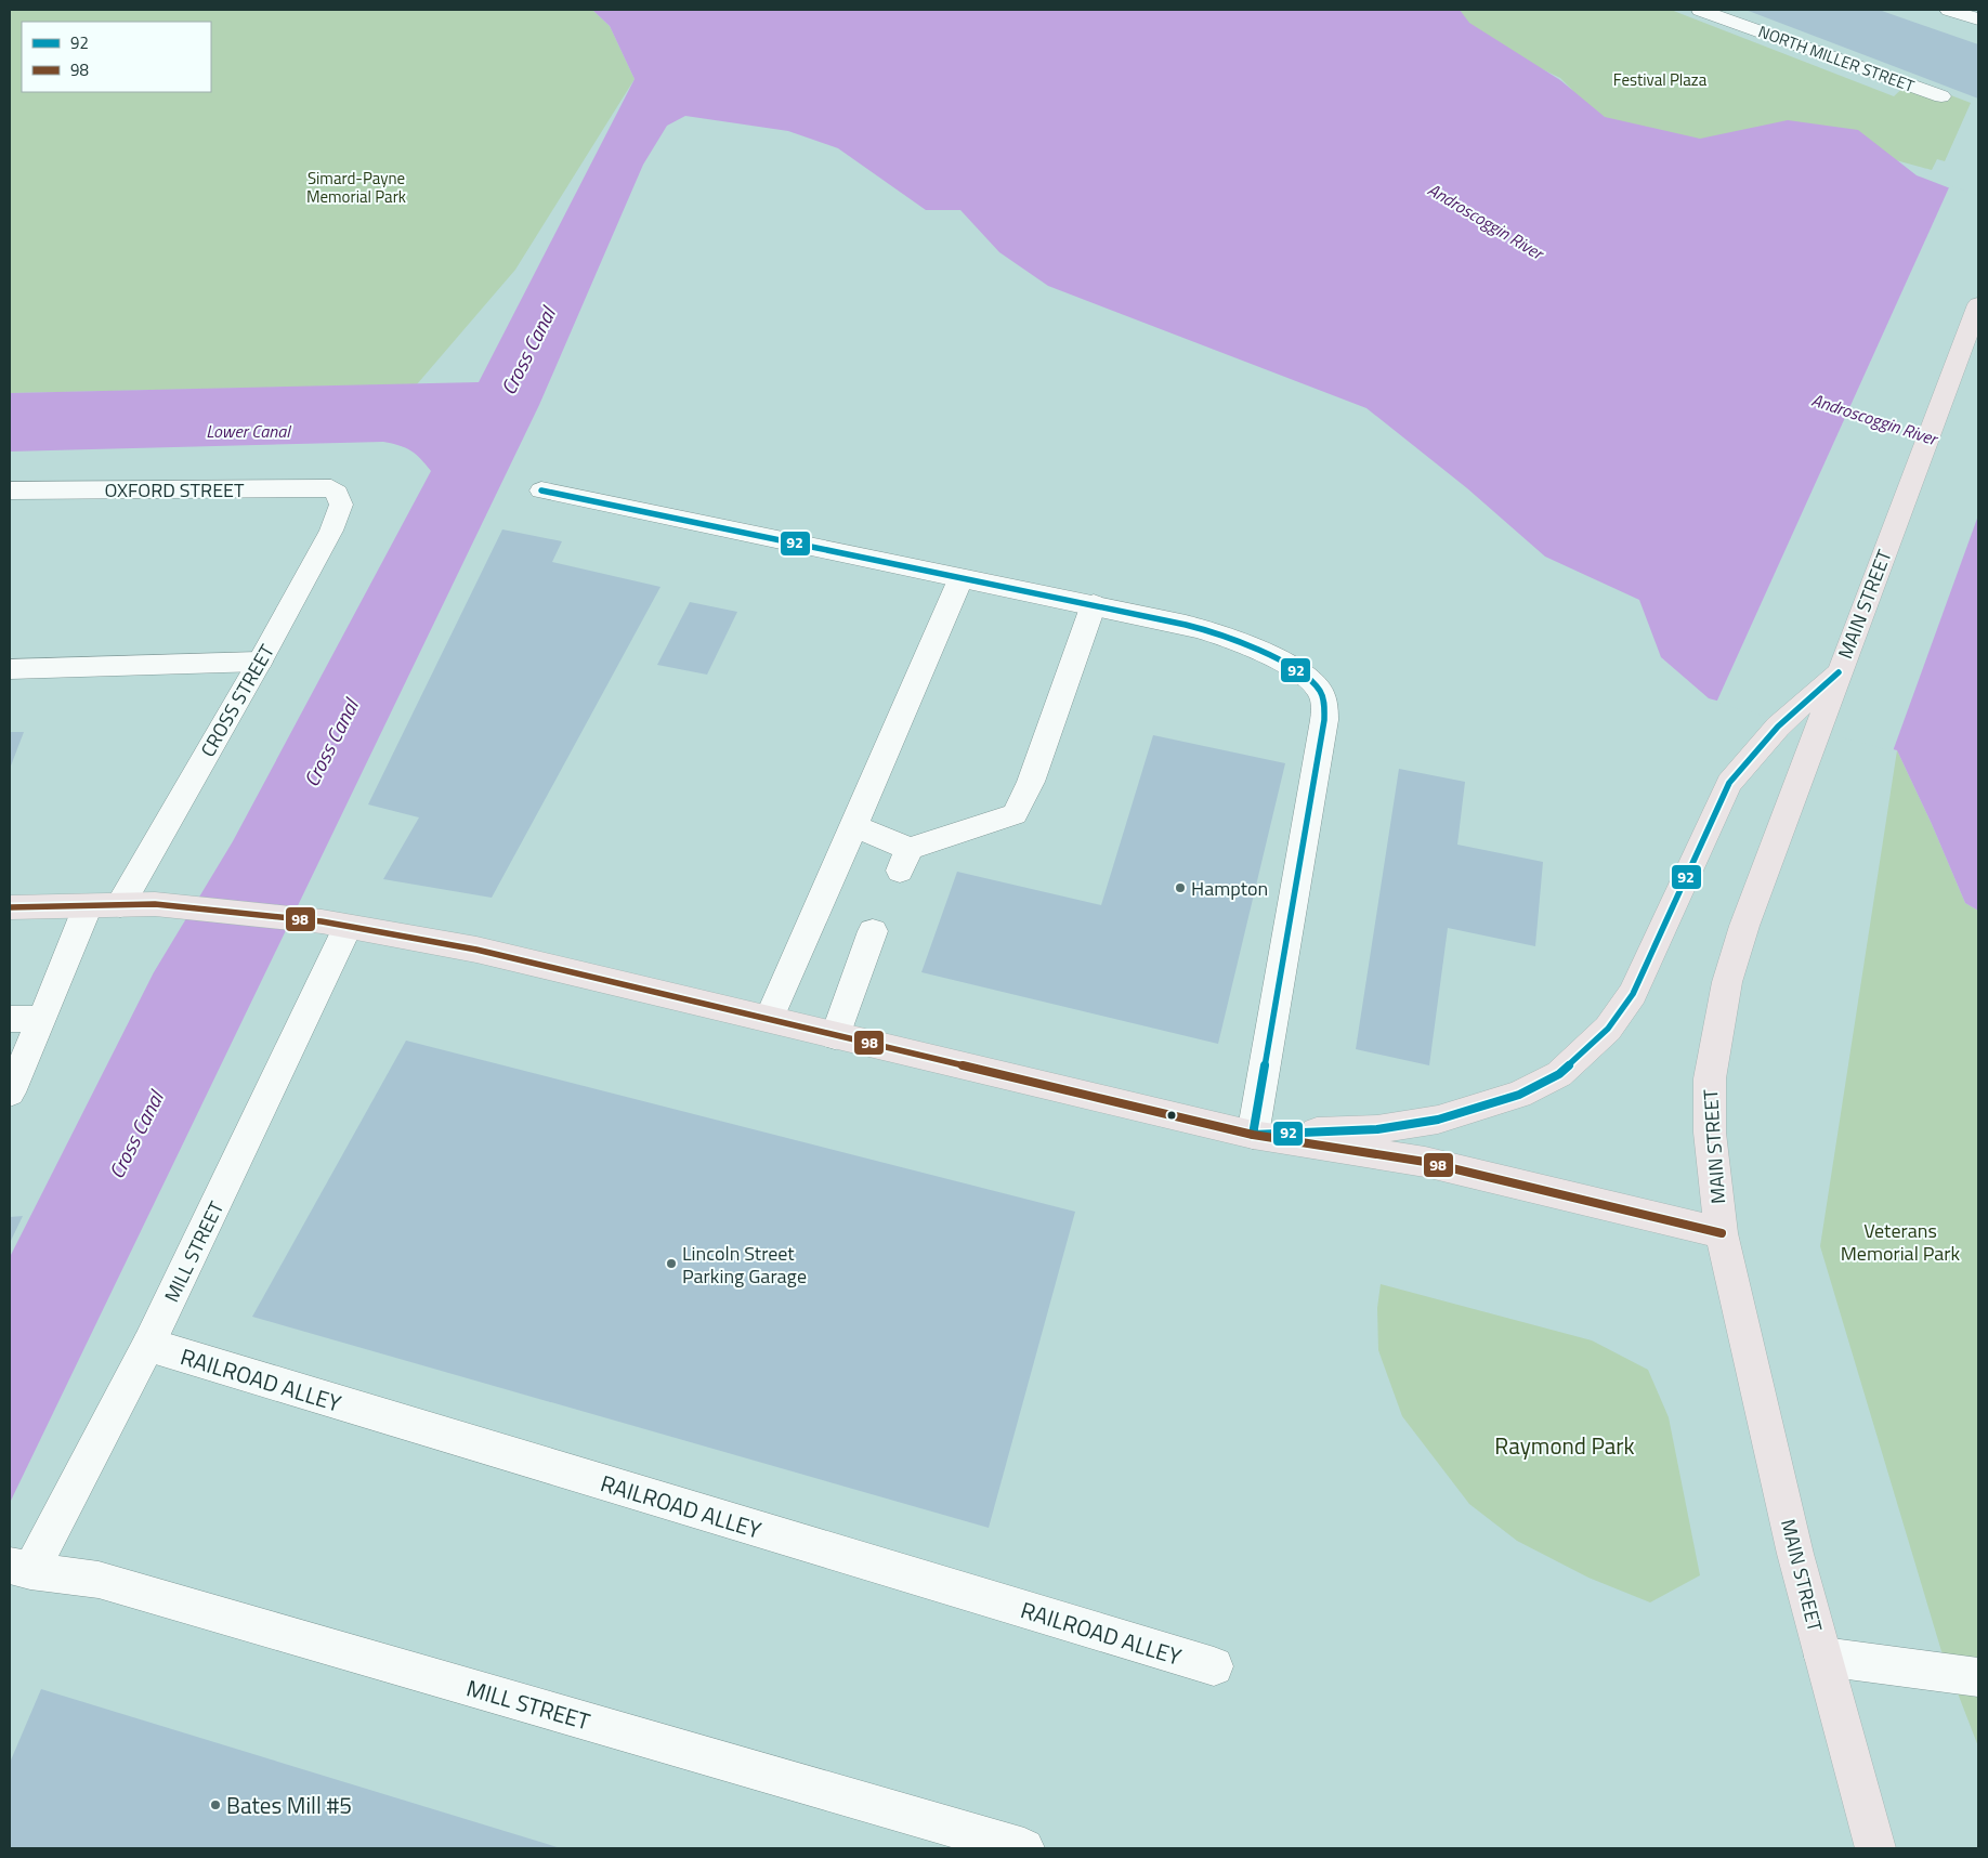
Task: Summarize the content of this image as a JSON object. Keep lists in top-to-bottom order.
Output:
{
  "streets": {
    "highway": ["MAIN STREET"],
    "street": [
      "NORTH MILLER STREET",
      "OXFORD STREET",
      "CROSS STREET",
      "MILL STREET",
      "RAILROAD ALLEY"
    ]
  },
  "crossings": [
    ["OXFORD STREET", "CROSS STREET"],
    ["MILL STREET", "RAILROAD ALLEY"]
  ],
  "water": ["Androscoggin River", "Cross Canal", "Lower Canal"],
  "parks": [
    "Festival Plaza",
    "Simard-Payne Memorial Park",
    "Veterans Memorial Park",
    "Raymond Park"
  ],
  "places": ["Hampton", "Lincoln Street Parking Garage", "Bates Mill #5"],
  "lines": ["transit line 92", "transit line 98"],
  "legend": ["92", "98"]
}
